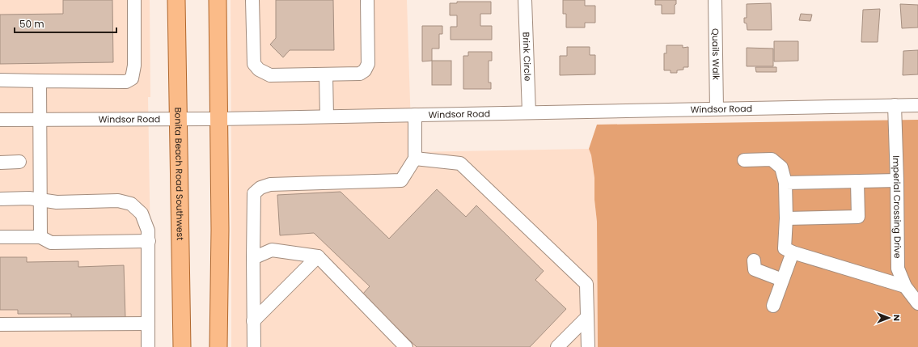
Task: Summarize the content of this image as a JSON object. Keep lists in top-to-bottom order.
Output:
{
  "streets": {
    "main road": ["Bonita Beach Road Southwest"],
    "street": [
      "Quails Walk",
      "Brink Circle",
      "Windsor Road",
      "Imperial Crossing Drive"
    ]
  },
  "crossings": [
    ["Quails Walk", "Windsor Road"],
    ["Brink Circle", "Windsor Road"],
    ["Windsor Road", "Bonita Beach Road Southwest"],
    ["Windsor Road", "Imperial Crossing Drive"]
  ],
  "scale_bar": "50 m",
  "north": "right"
}
